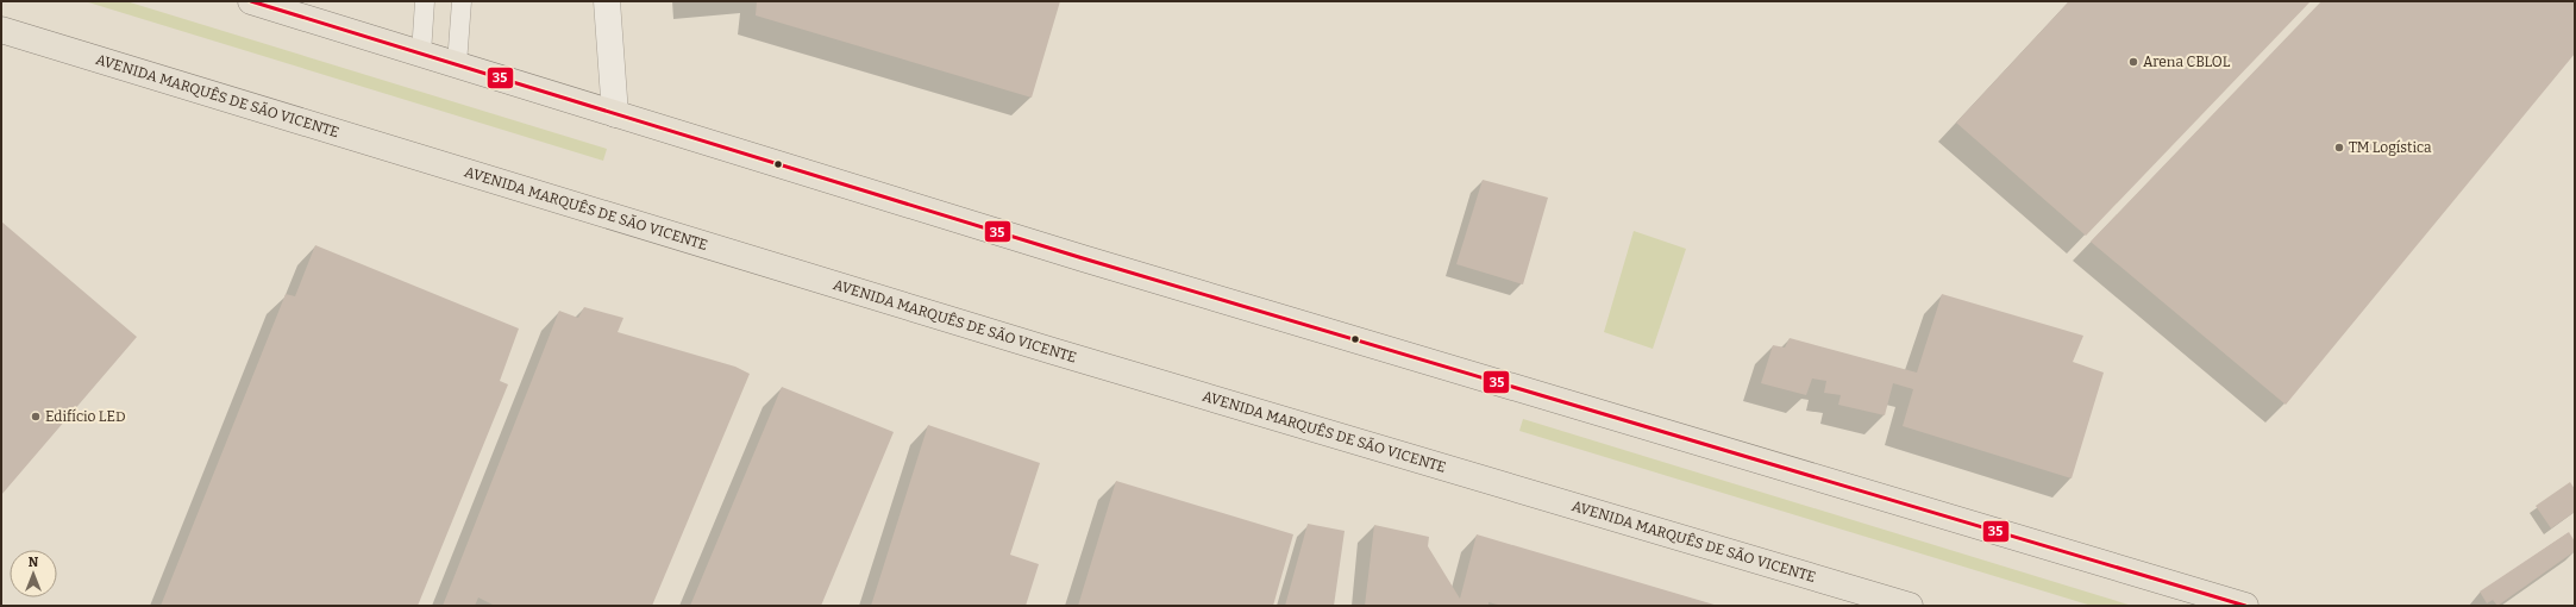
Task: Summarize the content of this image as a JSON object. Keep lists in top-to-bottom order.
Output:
{
  "streets": {
    "main road": ["AVENIDA MARQUÊS DE SÃO VICENTE"]
  },
  "places": ["Arena CBLOL", "TM Logística", "Edifício LED"],
  "lines": ["transit line 35"],
  "north": "top"
}
